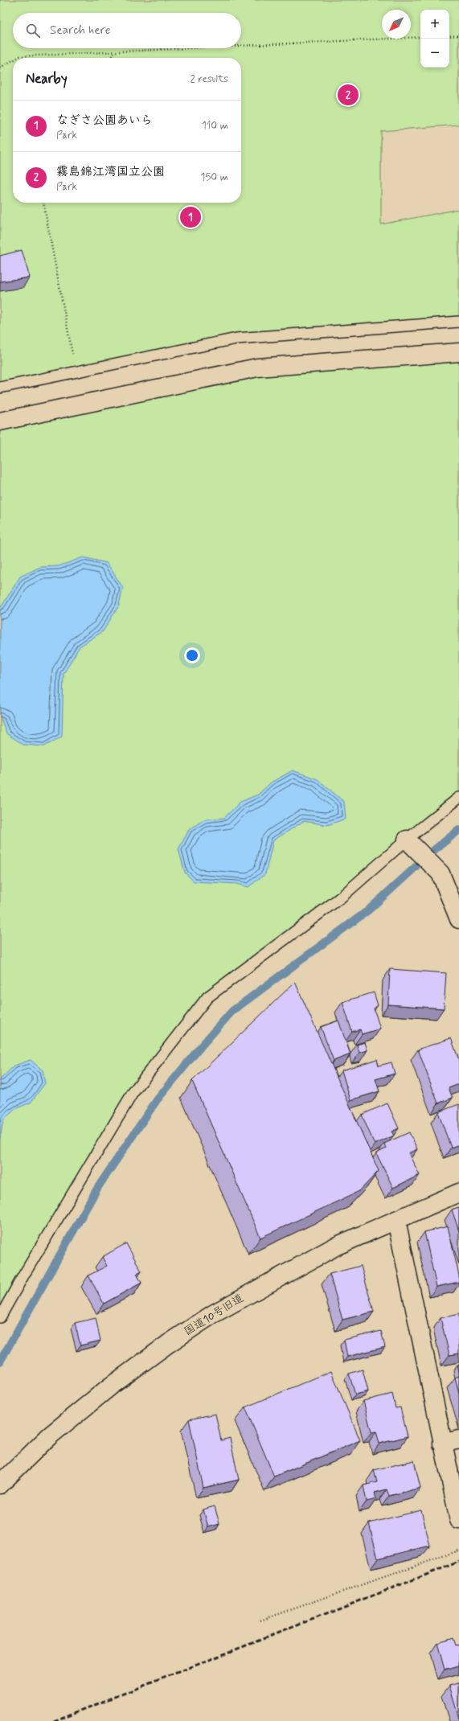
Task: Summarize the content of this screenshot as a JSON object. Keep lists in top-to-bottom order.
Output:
{
  "streets": {
    "street": ["国道10号旧道"]
  },
  "north": "bottom left",
  "page": {
    "map_buttons": ["+", "−"],
    "search": "Search here",
    "heading": ["Nearby", "2 results"],
    "pins": ["2", "1"],
    "list": [
      {
        "mark": "1",
        "name": "なぎさ公園あいら",
        "note": "Park",
        "value": "110 m"
      },
      {
        "mark": "2",
        "name": "霧島錦江湾国立公園",
        "note": "Park",
        "value": "150 m"
      }
    ]
  }
}
